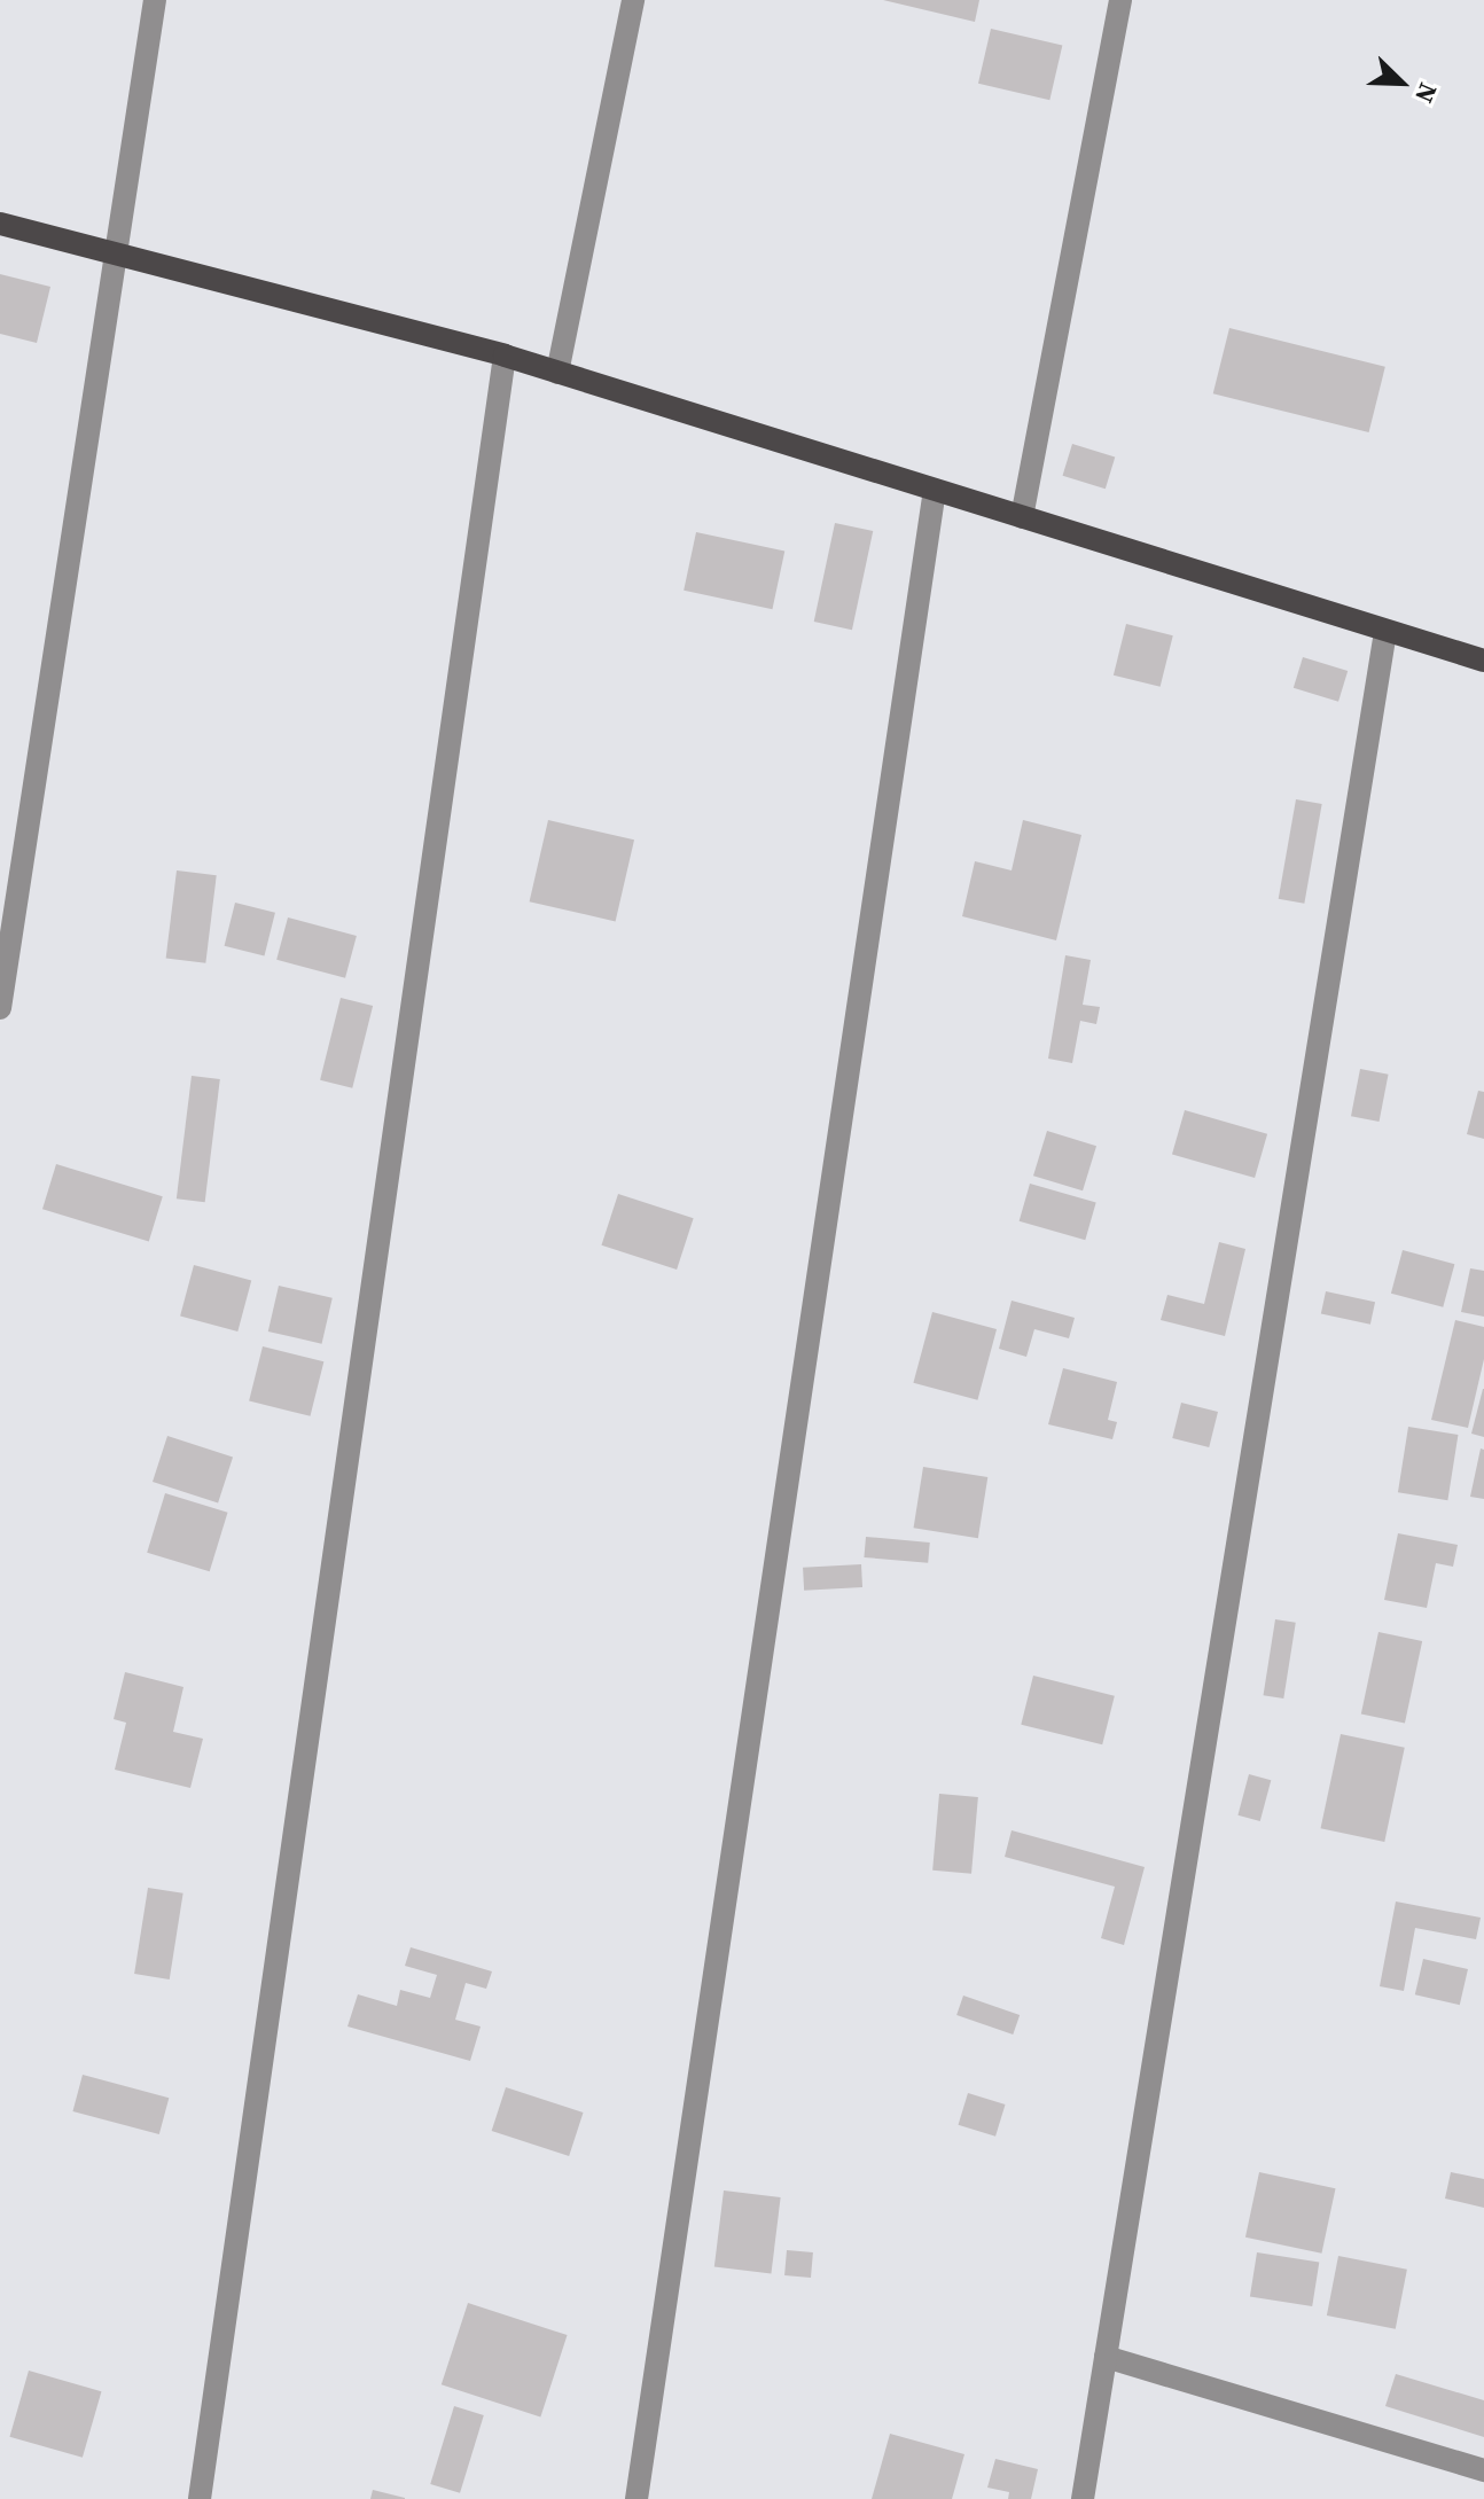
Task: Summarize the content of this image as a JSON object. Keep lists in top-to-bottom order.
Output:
{
  "north": "bottom right"
}
